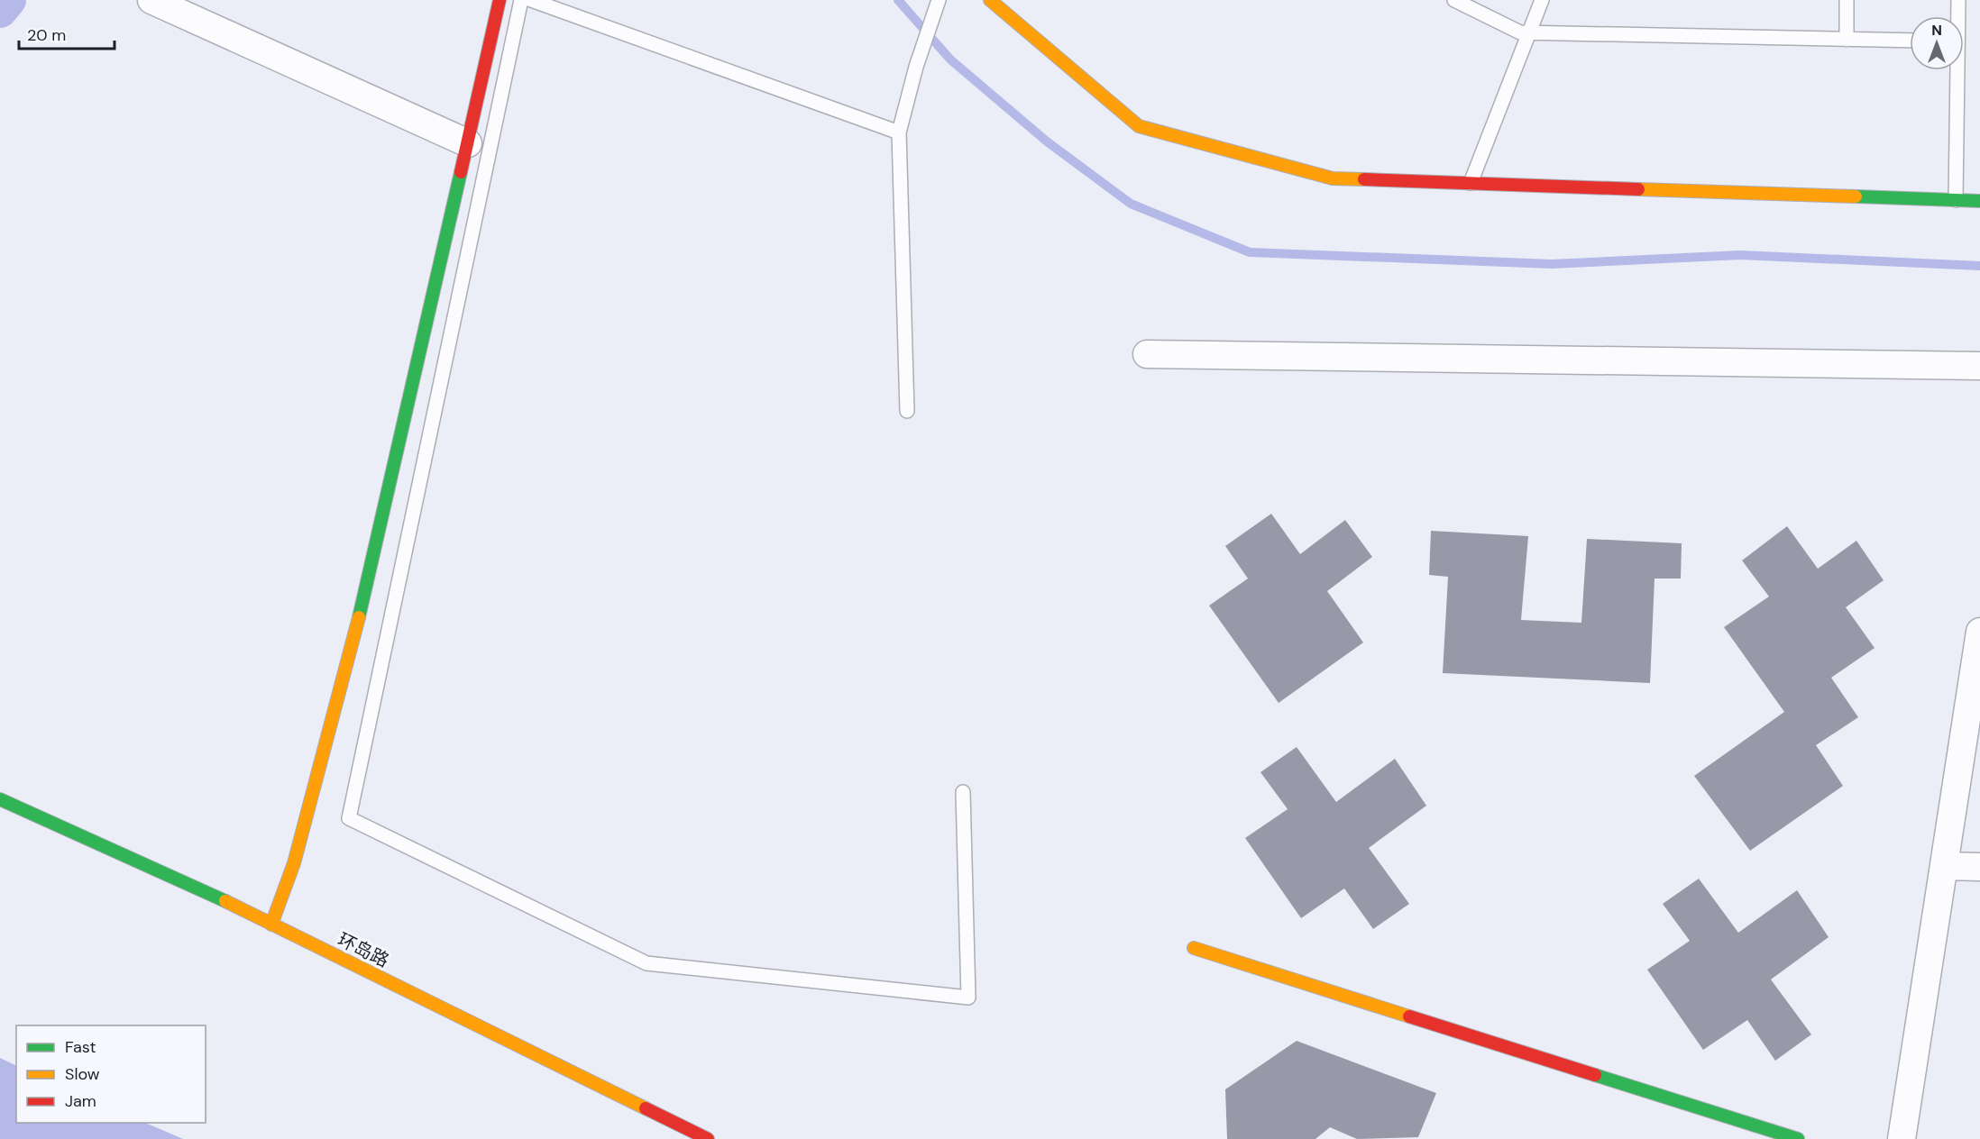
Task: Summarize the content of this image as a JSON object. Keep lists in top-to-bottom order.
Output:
{
  "streets": {
    "street": ["环岛路"]
  },
  "legend": ["Fast", "Slow", "Jam"],
  "scale_bar": "20 m",
  "north": "top"
}
